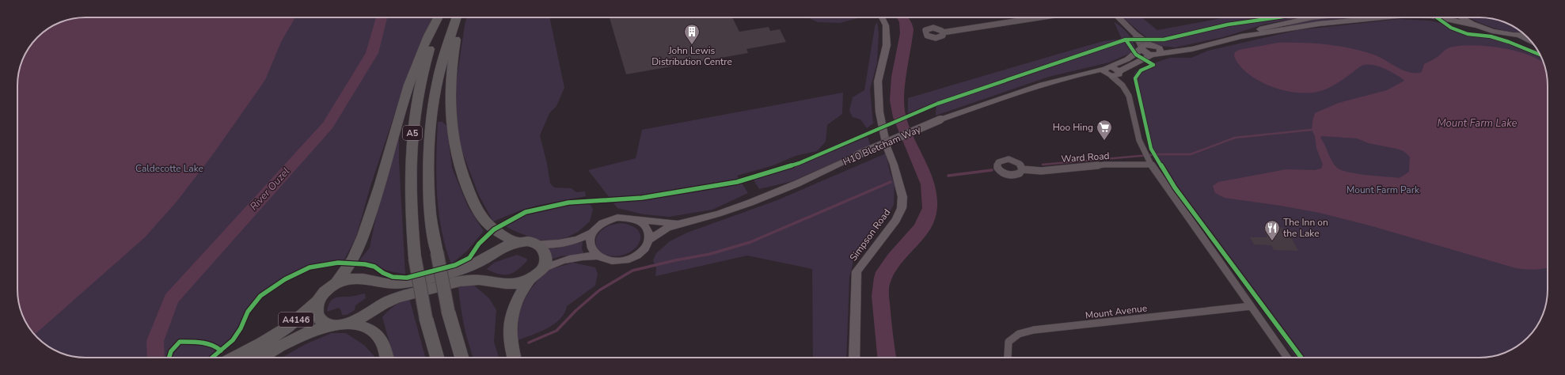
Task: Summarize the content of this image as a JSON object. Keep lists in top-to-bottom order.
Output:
{
  "streets": {
    "highway": ["A5", "A4146"],
    "street": [
      "H10 Bletcham Way",
      "Ward Road",
      "Simpson Road",
      "Mount Avenue"
    ]
  },
  "water": ["Mount Farm Lake", "River Ouzel"],
  "parks": ["Caldecotte Lake", "Mount Farm Park"],
  "places": {
    "building": ["John Lewis Distribution Centre"],
    "supermarket": ["Hoo Hing"],
    "restaurant": ["The Inn on the Lake"]
  }
}
